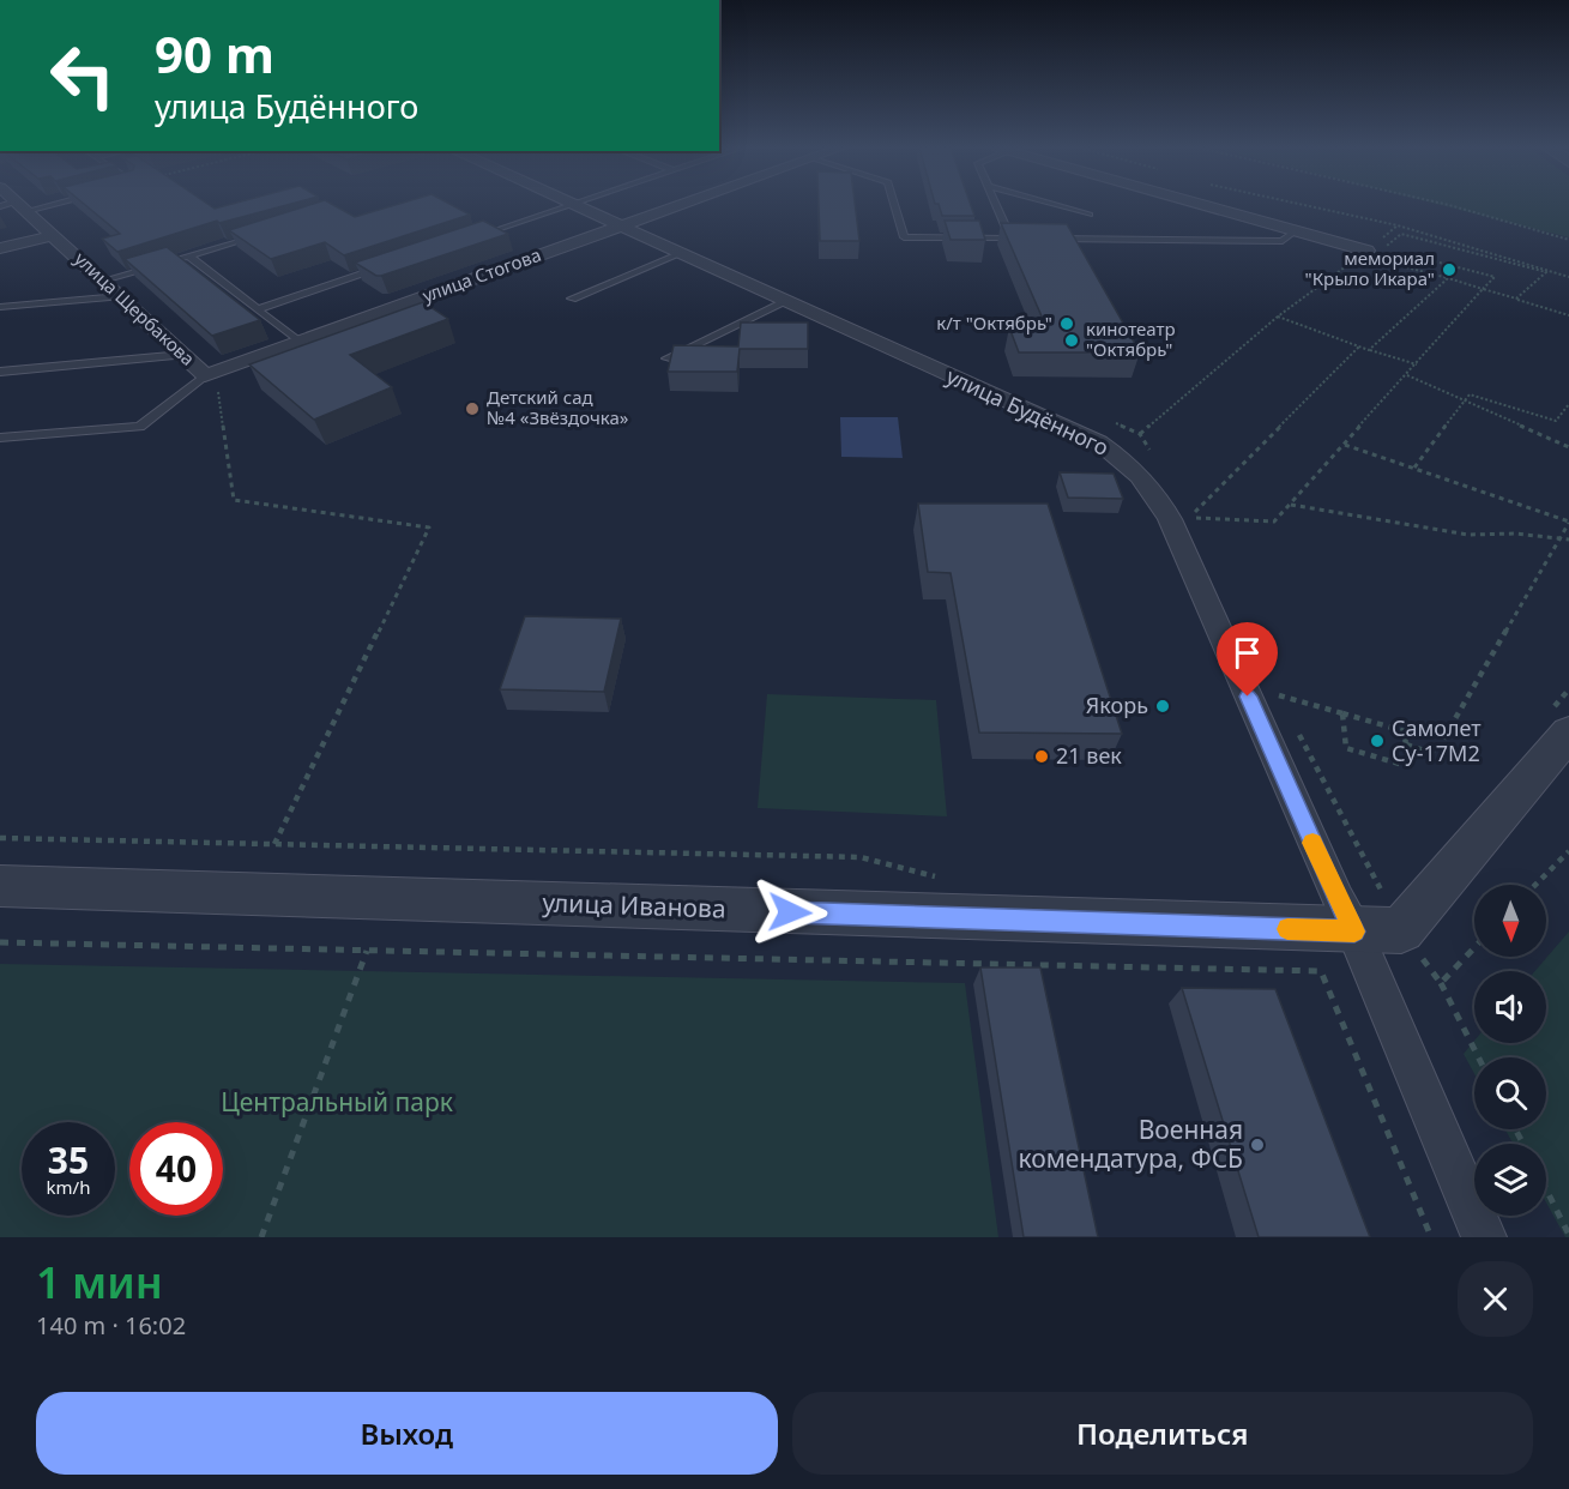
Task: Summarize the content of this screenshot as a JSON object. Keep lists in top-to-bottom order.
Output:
{
  "streets": {
    "street": [
      "улица Стогова",
      "улица Щербакова",
      "улица Будённого",
      "улица Иванова"
    ]
  },
  "crossings": [
    ["улица Стогова", "улица Щербакова"],
    ["улица Стогова", "улица Будённого"],
    ["улица Будённого", "улица Иванова"]
  ],
  "parks": ["Центральный парк"],
  "places": [
    "мемориал \"Крыло Икара\"",
    "к/т \"Октябрь\"",
    "кинотеатр \"Октябрь\"",
    "Детский сад №4 «Звёздочка»",
    "Якорь",
    "Самолет Су-17М2",
    "21 век",
    "Военная комендатура, ФСБ"
  ],
  "north": "bottom",
  "page": {
    "turn": ["90 m", "улица Будённого"],
    "speed": "35 km/h",
    "limit": "40",
    "heading": ["1 мин", "140 m · 16:02"],
    "buttons": ["Выход", "Поделиться"]
  }
}
